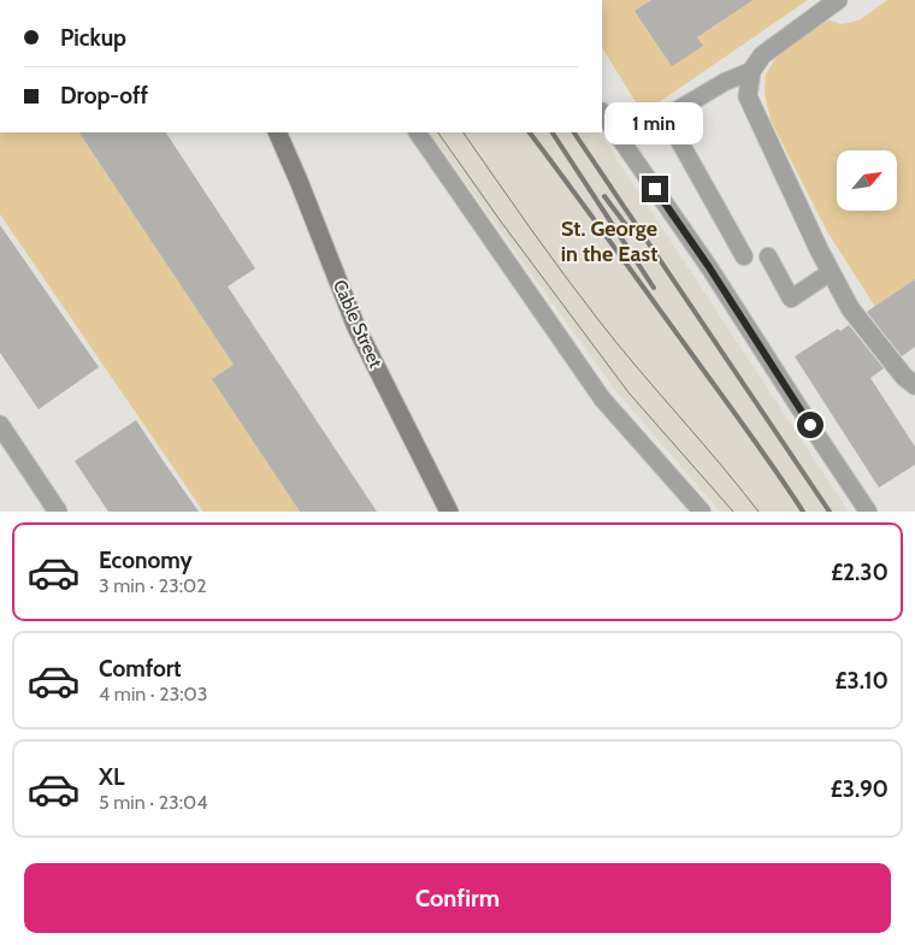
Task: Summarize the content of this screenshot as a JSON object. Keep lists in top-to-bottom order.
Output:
{
  "streets": {
    "main road": ["Cable Street"]
  },
  "districts": ["St. George in the East"],
  "north": "top right",
  "page": {
    "banner": ["Pickup", "Drop-off"],
    "bubble": "1 min",
    "list": [
      {
        "name": "Economy",
        "note": "3 min · 23:02",
        "value": "£2.30"
      },
      {
        "name": "Comfort",
        "note": "4 min · 23:03",
        "value": "£3.10"
      },
      {
        "name": "XL",
        "note": "5 min · 23:04",
        "value": "£3.90"
      }
    ],
    "buttons": "Confirm"
  }
}
